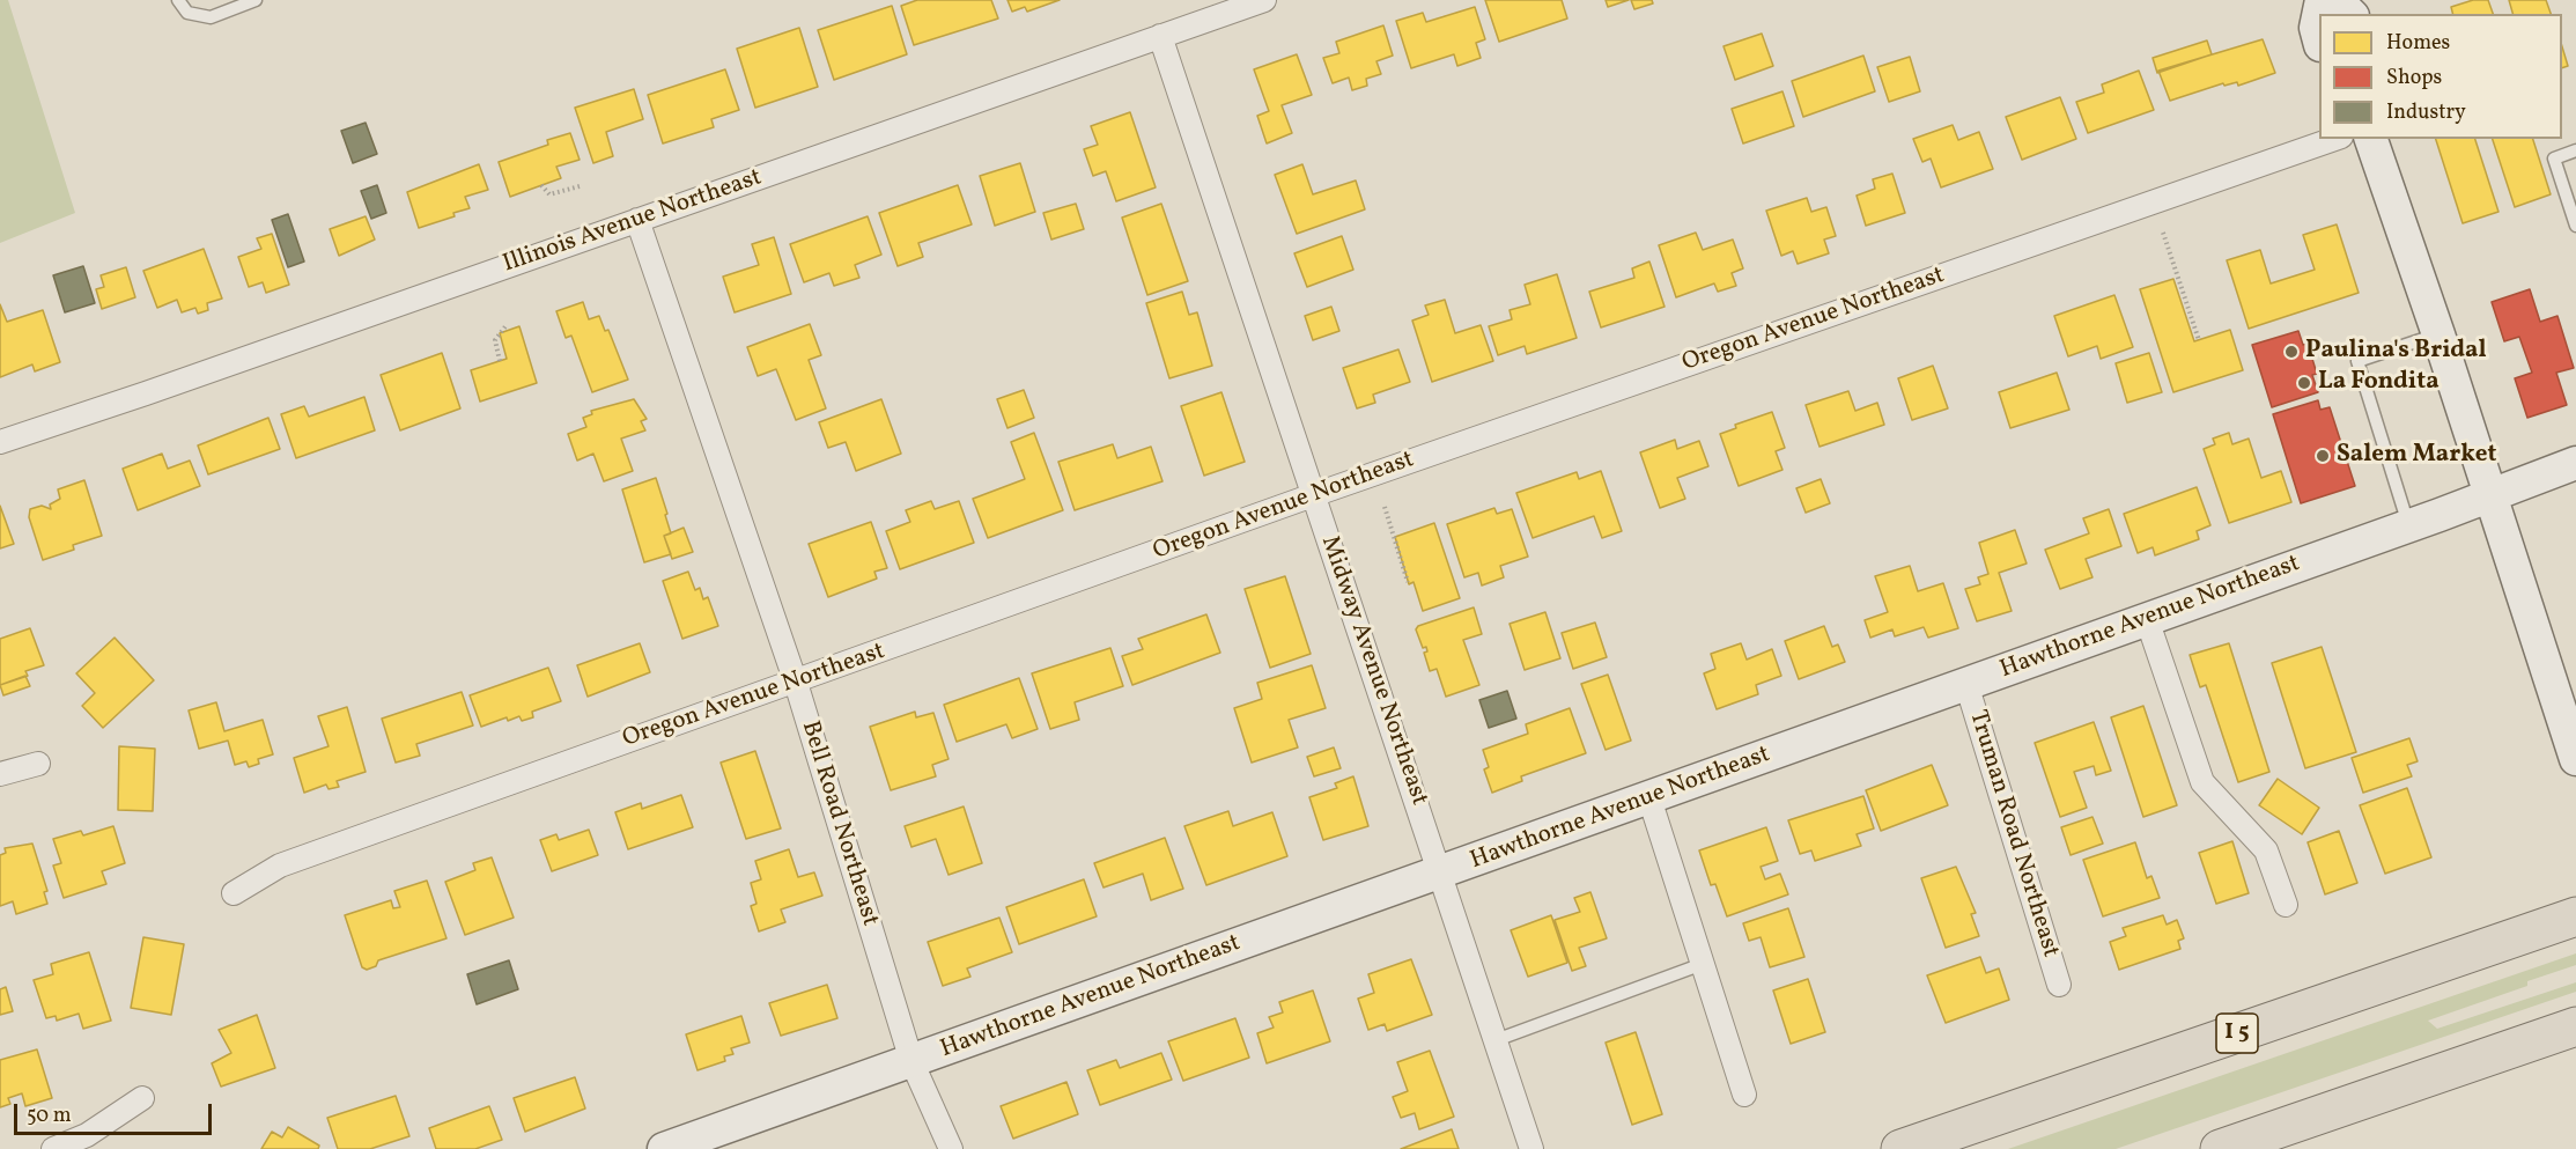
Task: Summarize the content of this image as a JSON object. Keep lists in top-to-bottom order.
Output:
{
  "streets": {
    "highway": ["I 5"],
    "main road": ["Hawthorne Avenue Northeast"],
    "street": [
      "Illinois Avenue Northeast",
      "Oregon Avenue Northeast",
      "Midway Avenue Northeast",
      "Bell Road Northeast",
      "Truman Road Northeast"
    ]
  },
  "crossings": [
    ["Illinois Avenue Northeast", "Midway Avenue Northeast"],
    ["Illinois Avenue Northeast", "Bell Road Northeast"],
    ["Oregon Avenue Northeast", "Midway Avenue Northeast"],
    ["Oregon Avenue Northeast", "Bell Road Northeast"],
    ["Hawthorne Avenue Northeast", "Midway Avenue Northeast"],
    ["Hawthorne Avenue Northeast", "Bell Road Northeast"],
    ["Hawthorne Avenue Northeast", "Truman Road Northeast"]
  ],
  "places": ["Paulina's Bridal", "La Fondita", "Salem Market"],
  "legend": ["Homes", "Shops", "Industry"],
  "scale_bar": "50 m"
}
